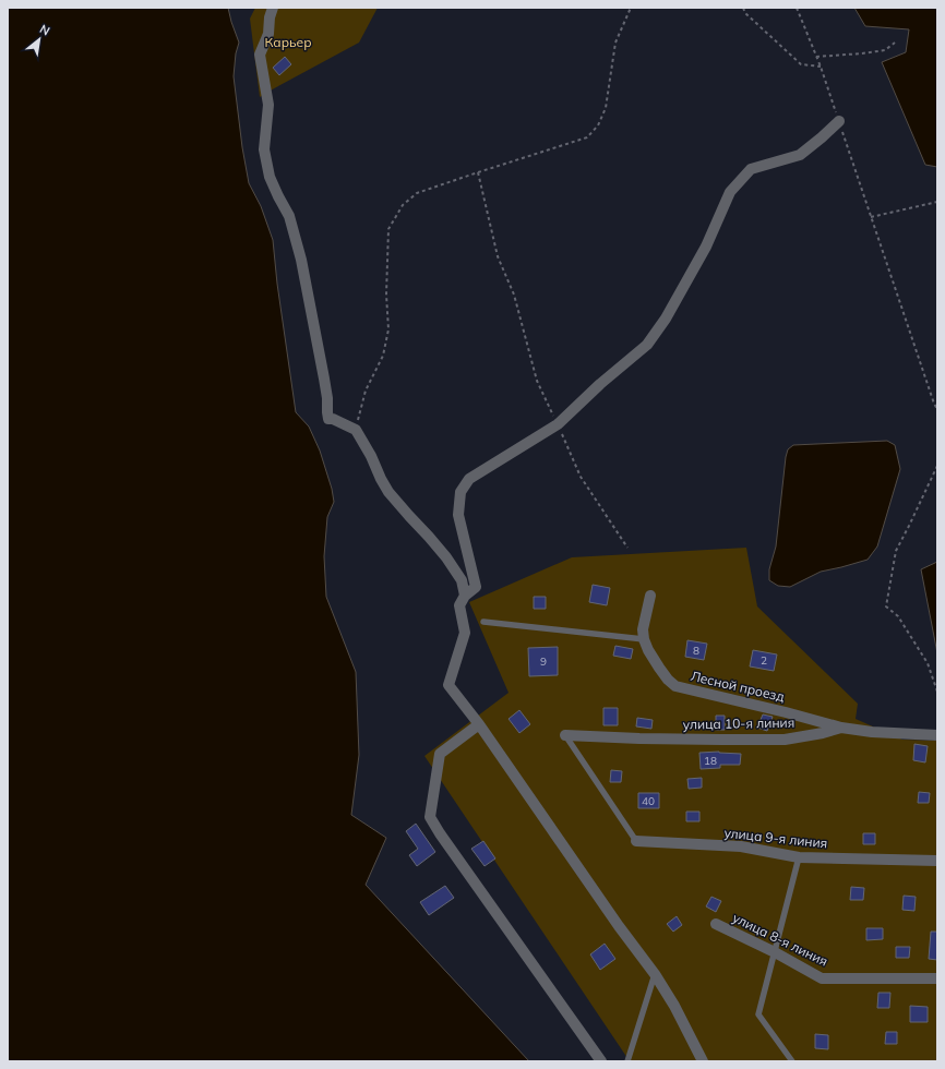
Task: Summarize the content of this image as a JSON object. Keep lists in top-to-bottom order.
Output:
{
  "streets": {
    "street": [
      "Лесной проезд",
      "улица 10-я линия",
      "улица 9-я линия",
      "улица 8-я линия"
    ]
  },
  "crossings": [
    ["Лесной проезд", "улица 10-я линия"]
  ],
  "parks": ["Карьер"],
  "house_numbers": [
    "8",
    "2",
    "9",
    "18",
    "40"
  ],
  "north": "top right"
}
